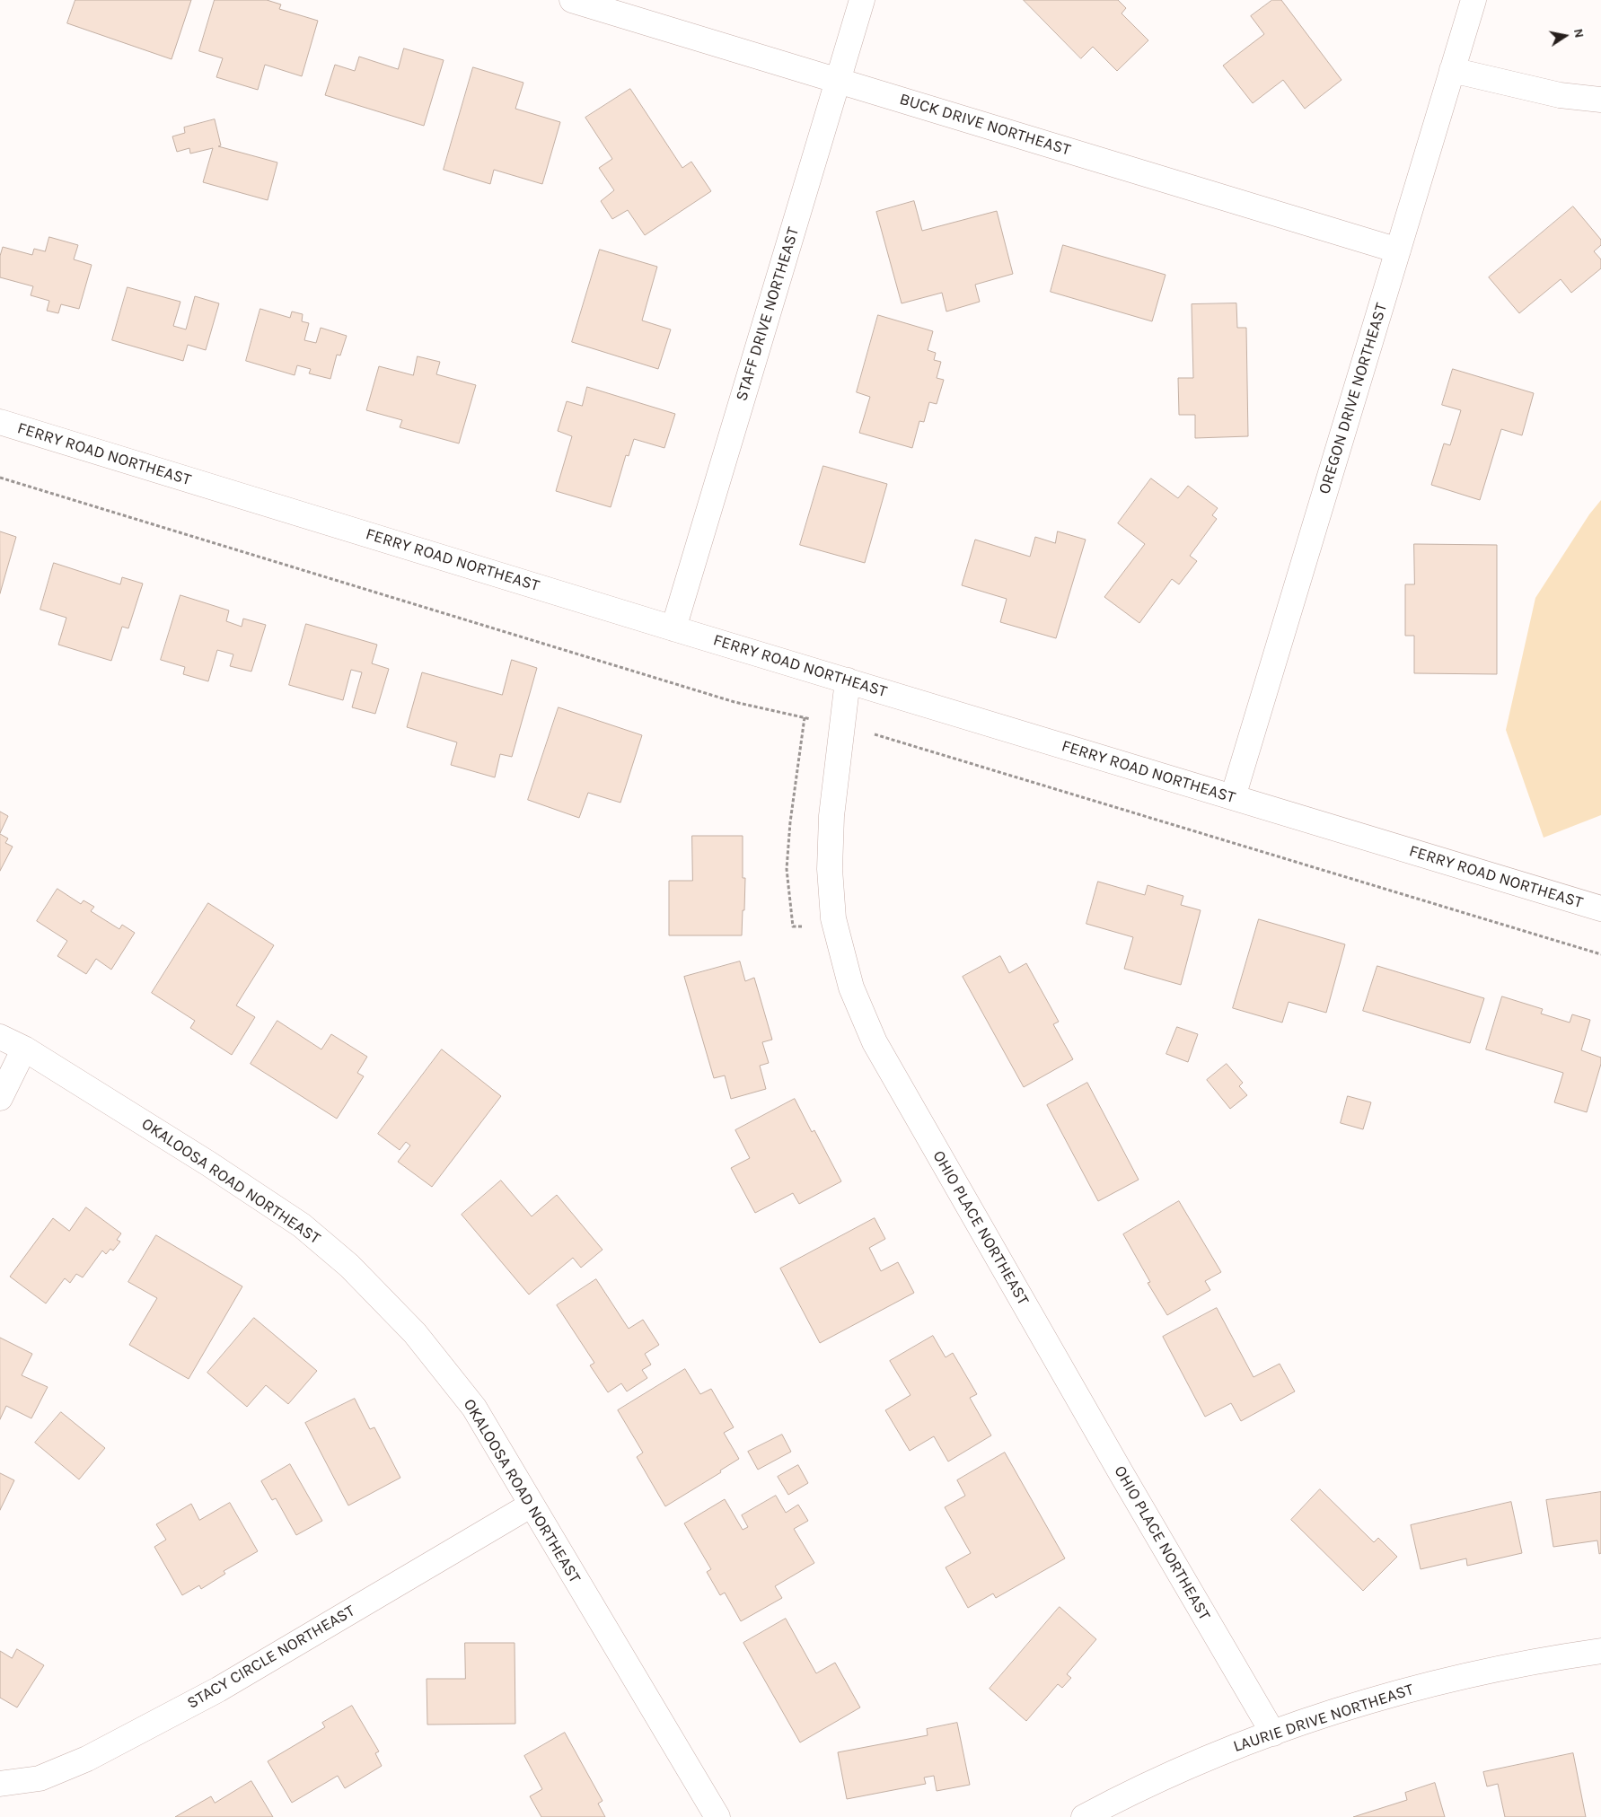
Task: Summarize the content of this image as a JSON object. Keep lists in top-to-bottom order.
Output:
{
  "streets": {
    "street": [
      "BUCK DRIVE NORTHEAST",
      "STAFF DRIVE NORTHEAST",
      "OREGON DRIVE NORTHEAST",
      "FERRY ROAD NORTHEAST",
      "OKALOOSA ROAD NORTHEAST",
      "OHIO PLACE NORTHEAST",
      "STACY CIRCLE NORTHEAST",
      "LAURIE DRIVE NORTHEAST"
    ]
  },
  "crossings": [
    ["BUCK DRIVE NORTHEAST", "STAFF DRIVE NORTHEAST"],
    ["BUCK DRIVE NORTHEAST", "OREGON DRIVE NORTHEAST"],
    ["STAFF DRIVE NORTHEAST", "FERRY ROAD NORTHEAST"],
    ["OREGON DRIVE NORTHEAST", "FERRY ROAD NORTHEAST"],
    ["FERRY ROAD NORTHEAST", "OHIO PLACE NORTHEAST"],
    ["OKALOOSA ROAD NORTHEAST", "STACY CIRCLE NORTHEAST"],
    ["OHIO PLACE NORTHEAST", "LAURIE DRIVE NORTHEAST"]
  ],
  "north": "right"
}
